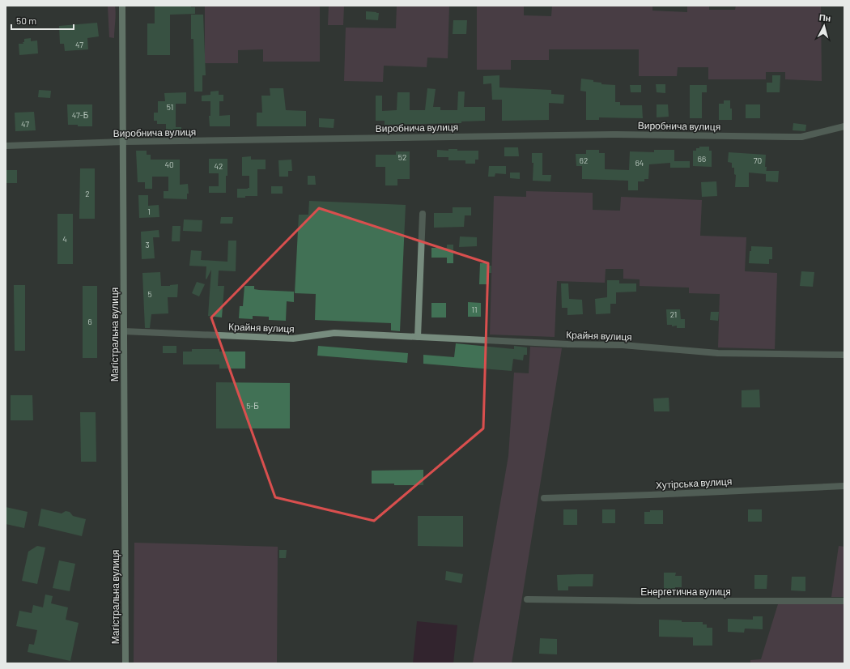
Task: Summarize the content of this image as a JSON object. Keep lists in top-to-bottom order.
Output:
{
  "streets": {
    "street": [
      "Виробнича вулиця",
      "Крайня вулиця",
      "Магістральна вулиця",
      "Хутірська вулиця",
      "Енергетична вулиця"
    ]
  },
  "crossings": [
    ["Виробнича вулиця", "Магістральна вулиця"],
    ["Крайня вулиця", "Магістральна вулиця"]
  ],
  "house_numbers": [
    "47",
    "51",
    "47-Б",
    "47",
    "52",
    "66",
    "62",
    "70",
    "64",
    "40",
    "42",
    "2",
    "1",
    "4",
    "3",
    "5",
    "11",
    "21",
    "6",
    "5-Б"
  ],
  "scale_bar": "50 m",
  "north": "top"
}
